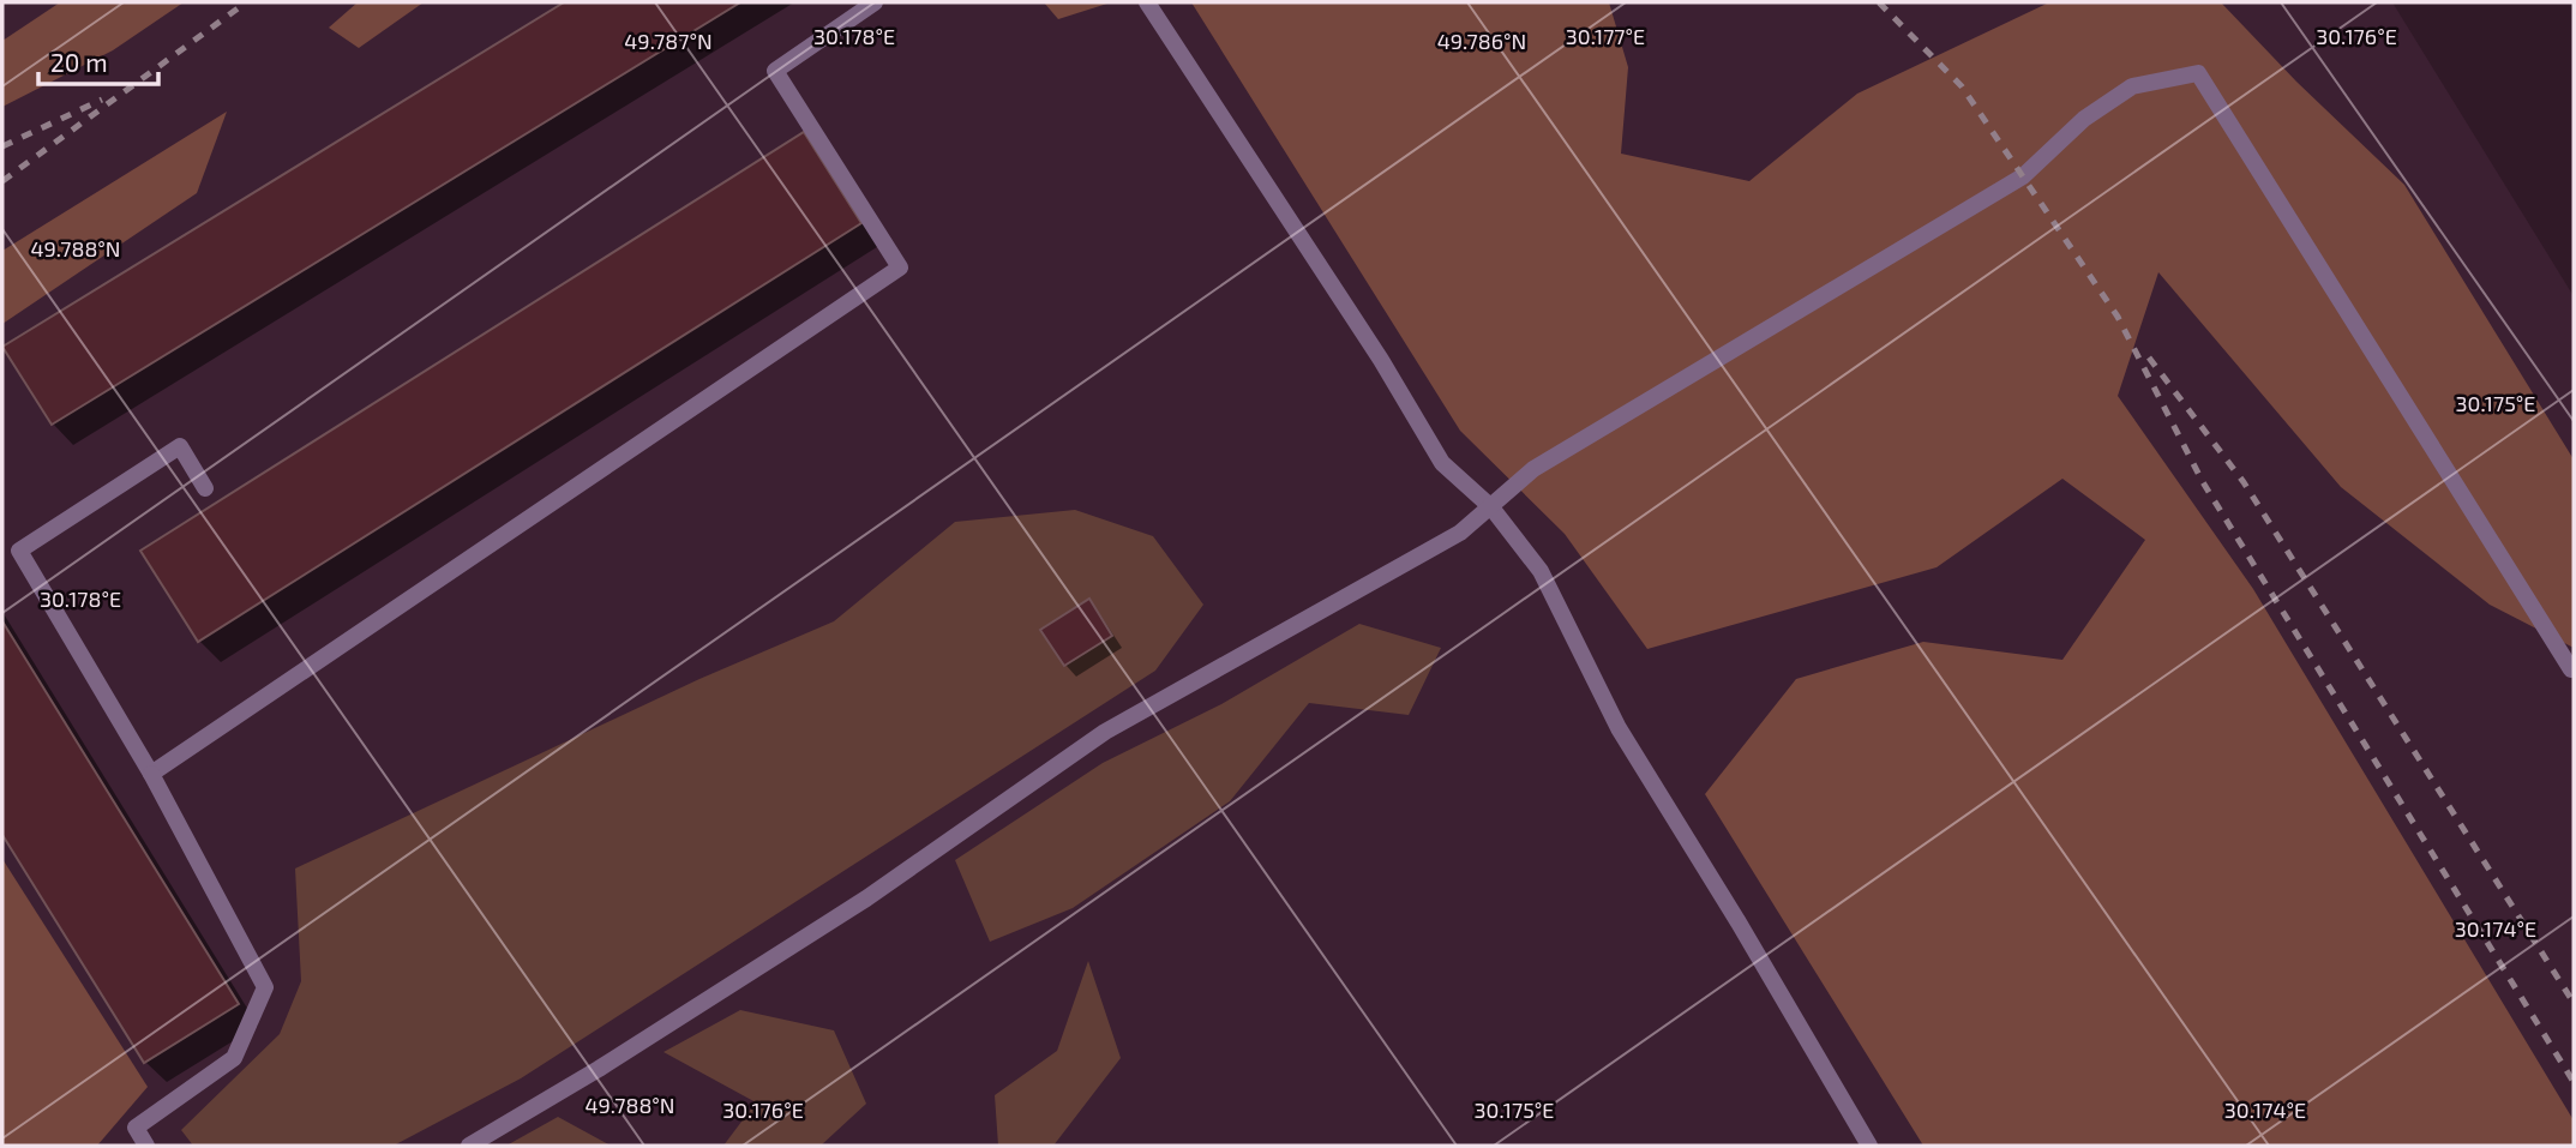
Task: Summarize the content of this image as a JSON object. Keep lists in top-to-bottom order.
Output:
{
  "scale_bar": "20 m",
  "coordinates": [
    "30.178°E",
    "30.176°E",
    "30.177°E",
    "49.787°N",
    "49.786°N",
    "49.788°N",
    "30.175°E",
    "30.174°E"
  ]
}
